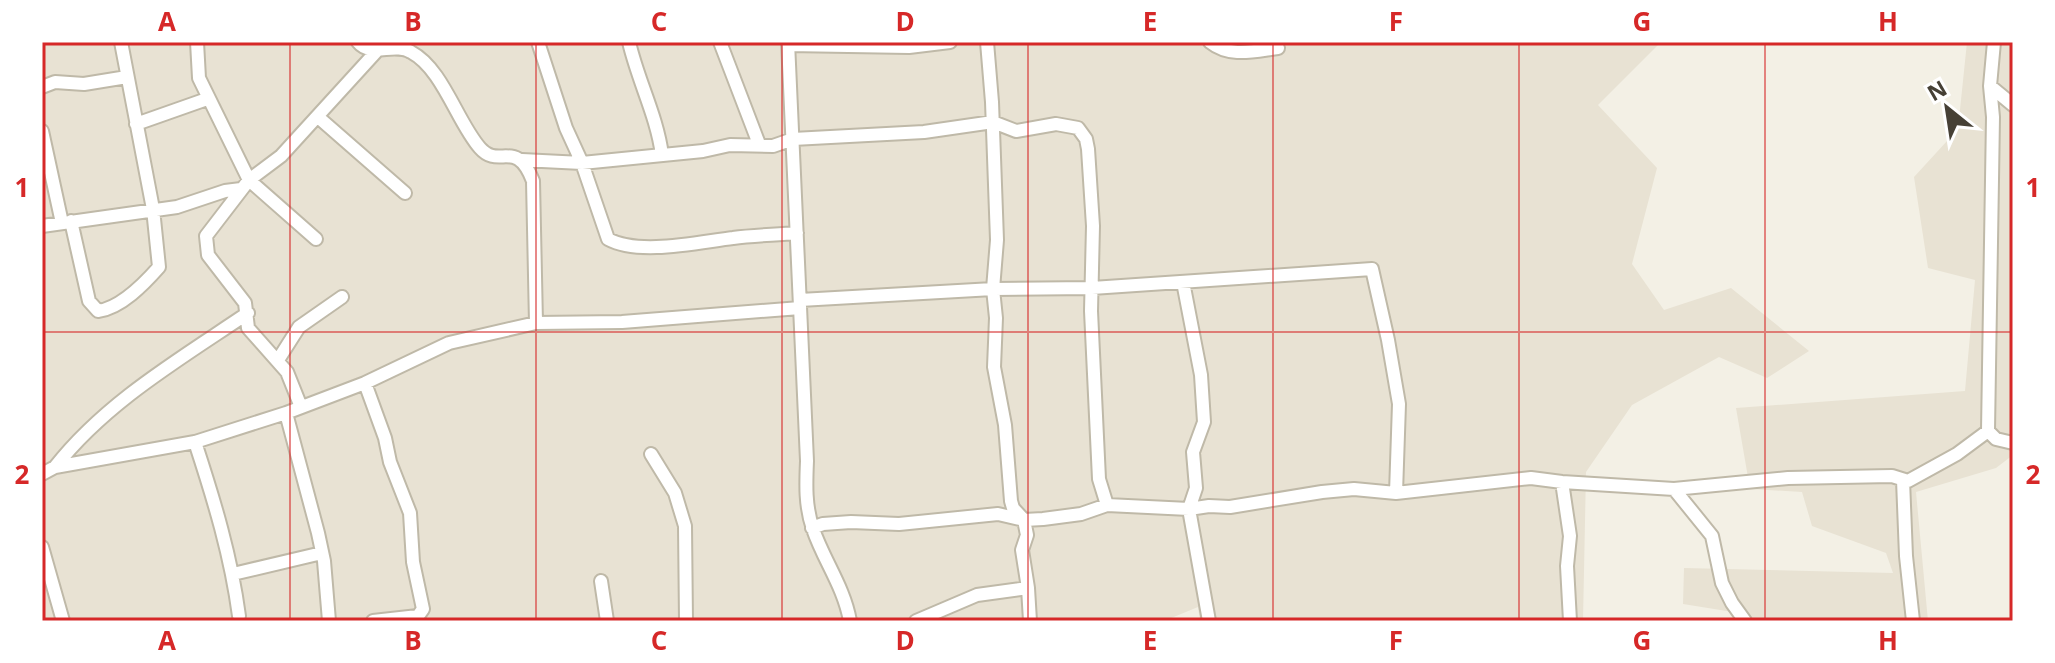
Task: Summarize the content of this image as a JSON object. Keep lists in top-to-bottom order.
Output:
{
  "north": "top left",
  "grid": {
    "columns": [
      "A",
      "B",
      "C",
      "D",
      "E",
      "F",
      "G",
      "H"
    ],
    "rows": ["1", "2"]
  }
}
